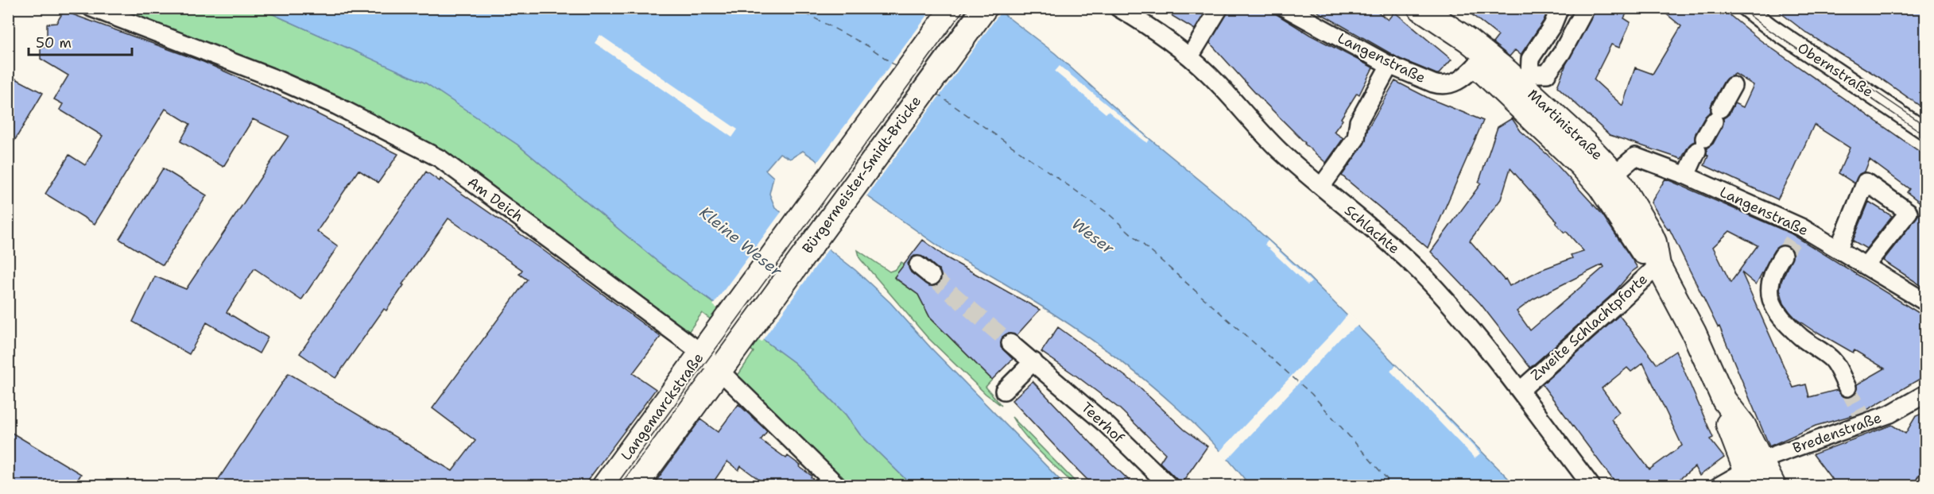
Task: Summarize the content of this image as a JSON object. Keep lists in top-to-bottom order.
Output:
{
  "streets": {
    "main road": ["Martinistraße", "Bürgermeister-Smidt-Brücke", "Langemarckstraße"],
    "street": [
      "Langenstraße",
      "Obernstraße",
      "Am Deich",
      "Schlachte",
      "Zweite Schlachtpforte",
      "Teerhof",
      "Bredenstraße"
    ]
  },
  "crossings": [
    ["Langenstraße", "Martinistraße"],
    ["Martinistraße", "Zweite Schlachtpforte"],
    ["Martinistraße", "Bredenstraße"],
    ["Bürgermeister-Smidt-Brücke", "Langemarckstraße"],
    ["Am Deich", "Langemarckstraße"],
    ["Schlachte", "Zweite Schlachtpforte"]
  ],
  "water": ["Weser", "Kleine Weser"],
  "scale_bar": "50 m"
}
